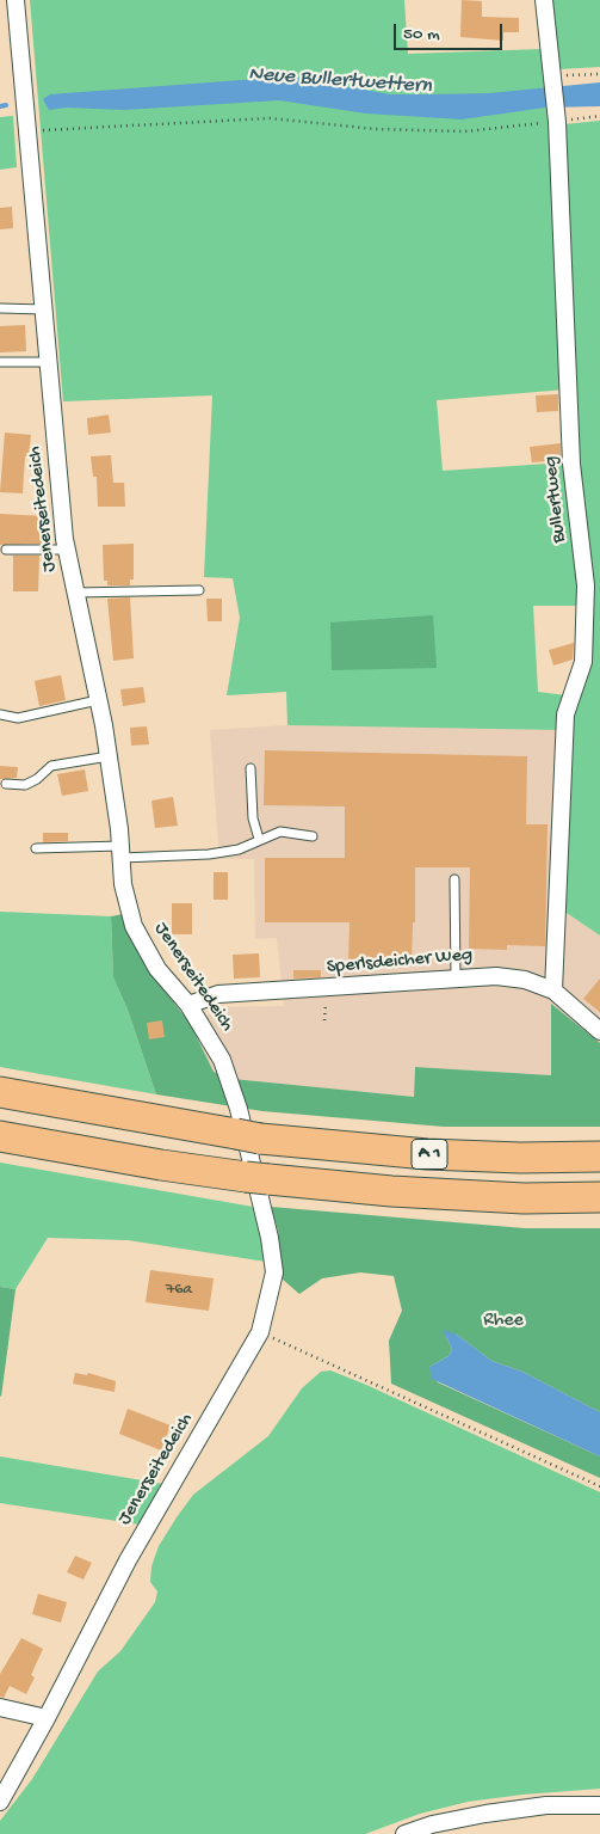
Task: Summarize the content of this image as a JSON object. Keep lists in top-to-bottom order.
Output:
{
  "streets": {
    "highway": ["A 1"],
    "street": ["Bullertweg", "Jenerseitedeich", "Sperlsdeicher Weg"]
  },
  "crossings": [
    ["Bullertweg", "Sperlsdeicher Weg"],
    ["Jenerseitedeich", "Sperlsdeicher Weg"]
  ],
  "water": ["Neue Bullertwettern"],
  "parks": ["Rhee"],
  "house_numbers": ["76a"],
  "scale_bar": "50 m"
}
